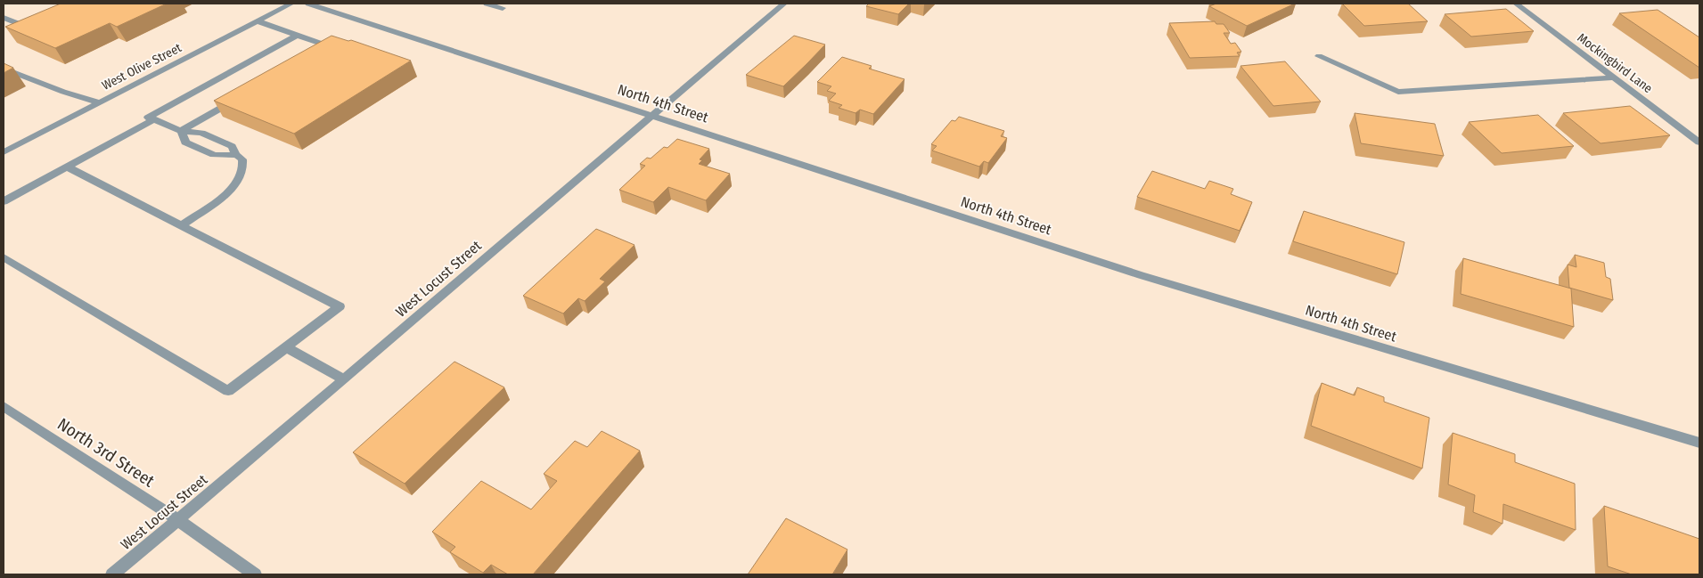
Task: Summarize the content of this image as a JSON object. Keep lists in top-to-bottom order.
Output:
{
  "streets": {
    "street": [
      "Mockingbird Lane",
      "West Olive Street",
      "North 4th Street",
      "West Locust Street",
      "North 3rd Street"
    ]
  },
  "crossings": [
    ["North 4th Street", "West Locust Street"],
    ["West Locust Street", "North 3rd Street"]
  ]
}
